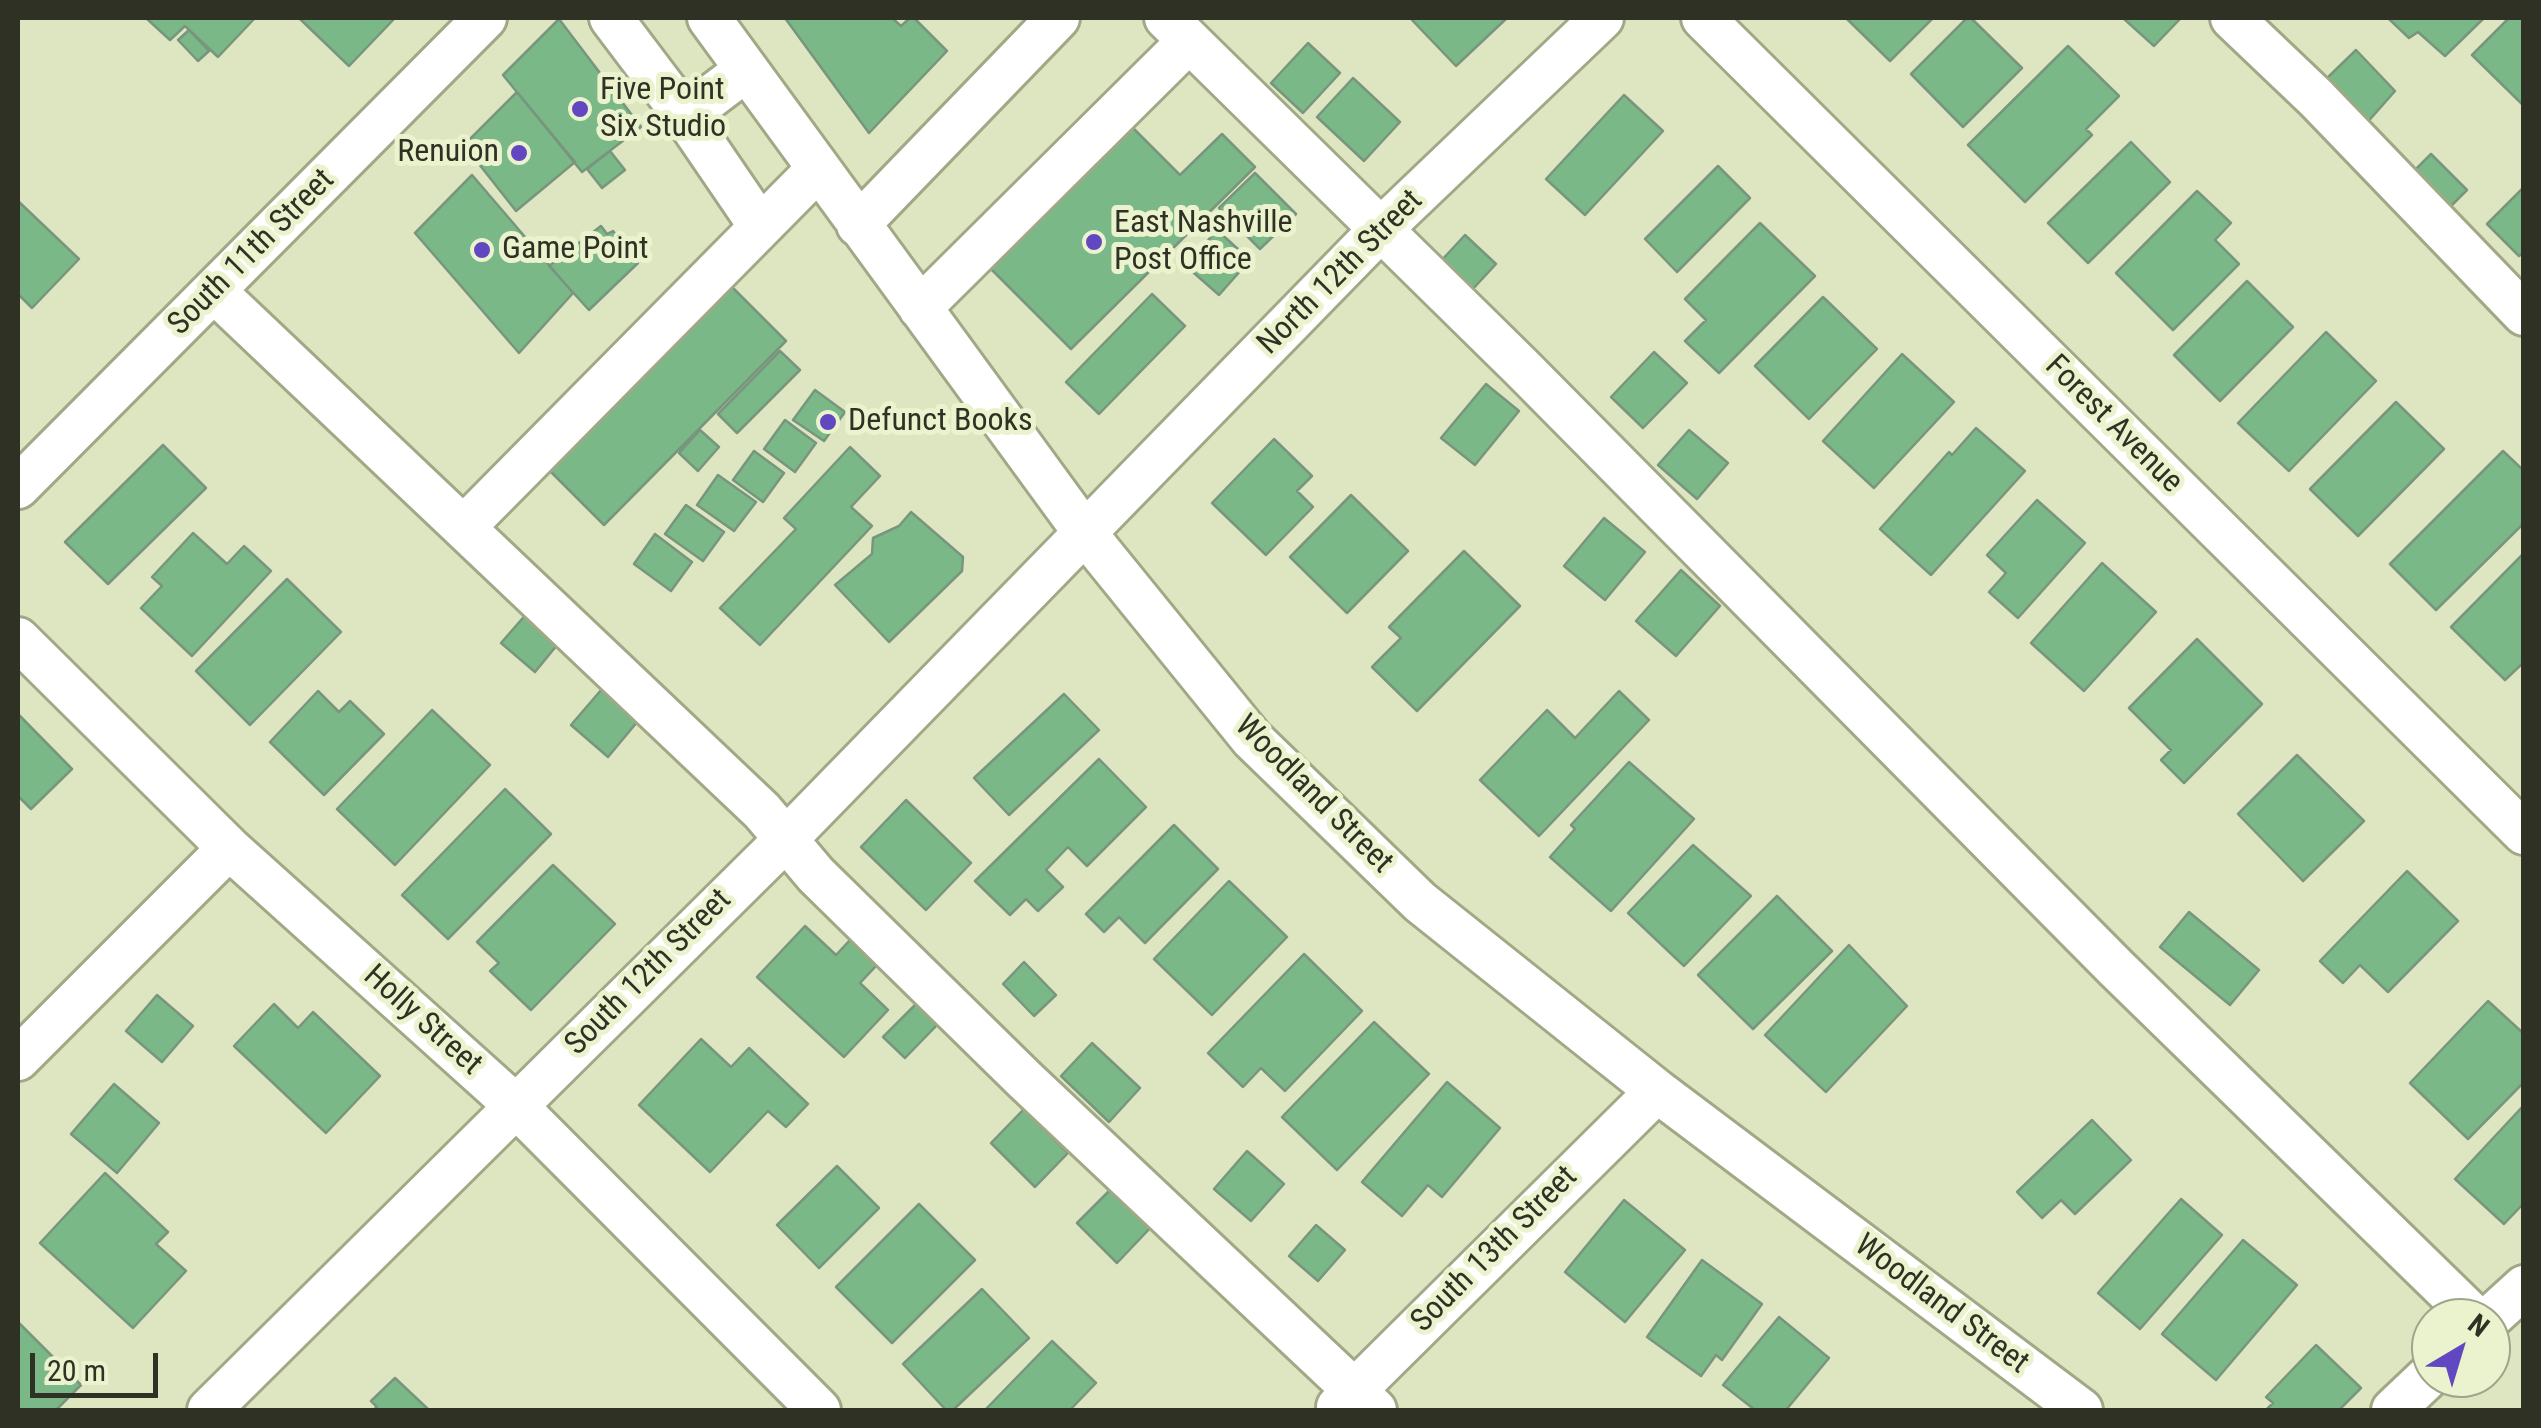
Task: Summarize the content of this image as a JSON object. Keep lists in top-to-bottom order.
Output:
{
  "streets": {
    "street": [
      "South 11th Street",
      "North 12th Street",
      "Forest Avenue",
      "Woodland Street",
      "South 12th Street",
      "Holly Street",
      "South 13th Street"
    ]
  },
  "crossings": [
    ["North 12th Street", "Woodland Street"],
    ["North 12th Street", "South 12th Street"],
    ["Woodland Street", "South 12th Street"],
    ["Woodland Street", "South 13th Street"],
    ["South 12th Street", "Holly Street"]
  ],
  "places": [
    "Five Point Six Studio",
    "Renuion",
    "East Nashville Post Office",
    "Game Point",
    "Defunct Books"
  ],
  "scale_bar": "20 m",
  "north": "top right"
}
